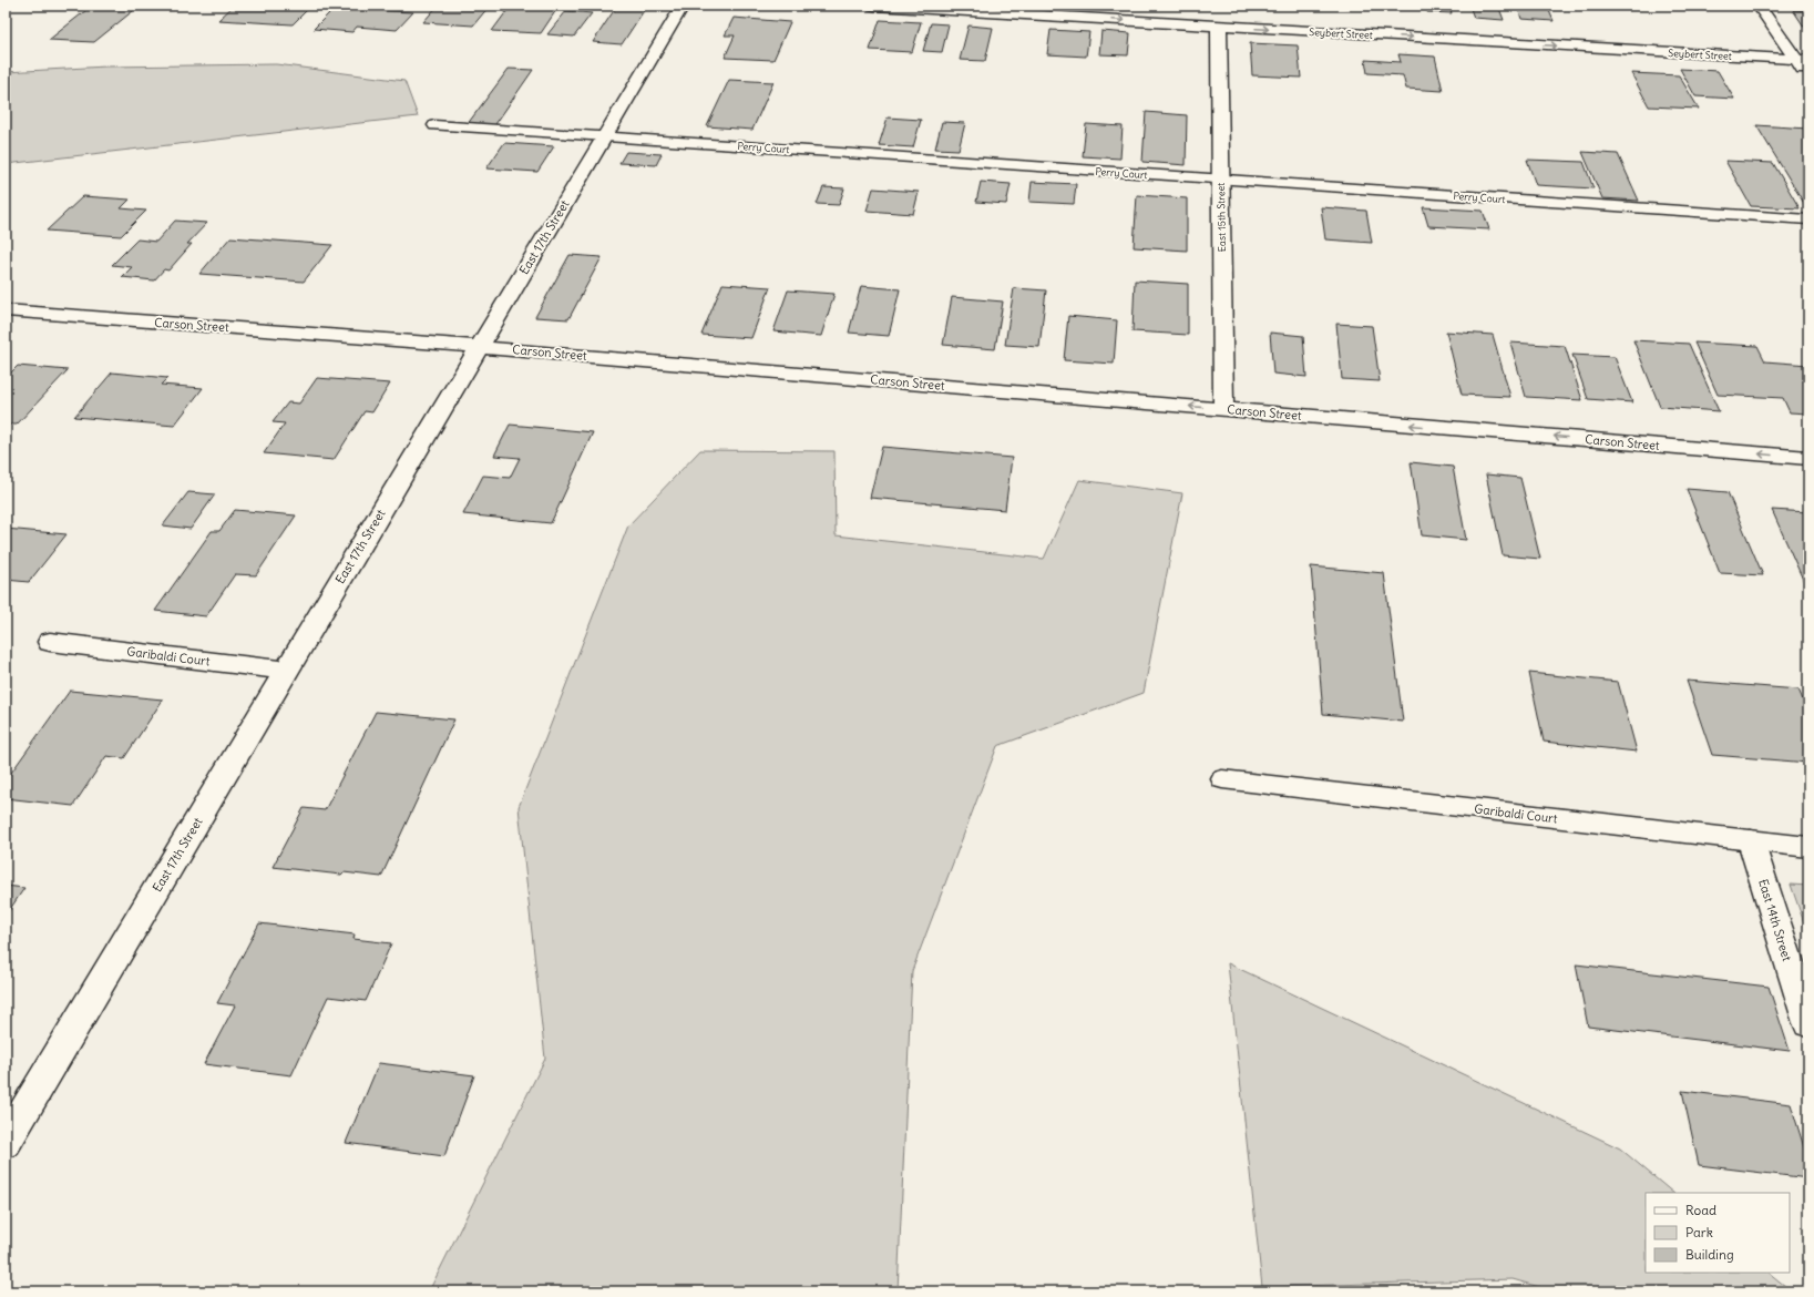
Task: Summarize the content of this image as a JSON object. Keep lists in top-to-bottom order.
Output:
{
  "streets": {
    "street": [
      "Seybert Street",
      "East 15th Street",
      "East 17th Street",
      "Carson Street",
      "Garibaldi Court",
      "East 14th Street"
    ],
    "lane": ["Perry Court"]
  },
  "crossings": [
    ["Seybert Street", "East 15th Street"],
    ["Perry Court", "East 15th Street"],
    ["Perry Court", "East 17th Street"],
    ["East 15th Street", "Carson Street"],
    ["East 17th Street", "Carson Street"],
    ["East 17th Street", "Garibaldi Court"],
    ["Garibaldi Court", "East 14th Street"]
  ],
  "one_way": ["Seybert Street", "Carson Street"],
  "legend": ["Road", "Park", "Building"]
}
